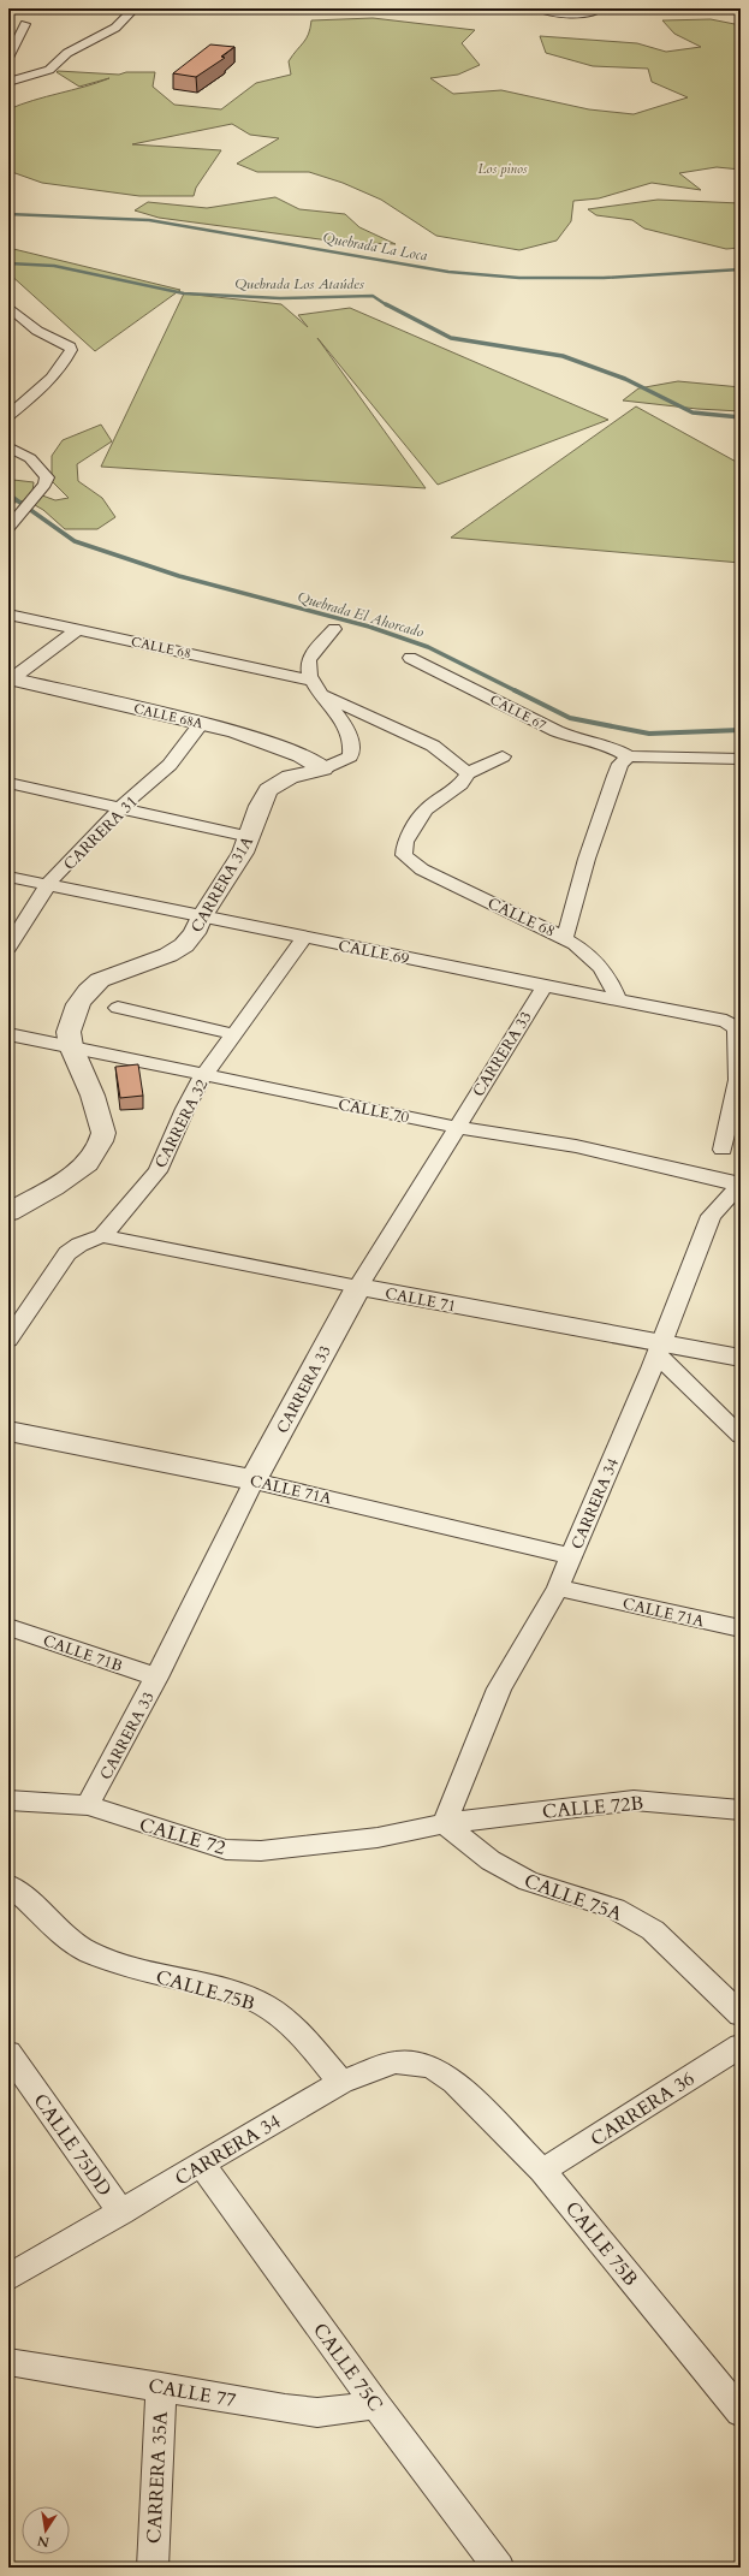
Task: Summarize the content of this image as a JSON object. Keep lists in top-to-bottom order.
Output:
{
  "streets": {
    "street": [
      "CALLE 68",
      "CALLE 67",
      "CALLE 68A",
      "CARRERA 31",
      "CARRERA 31A",
      "CALLE 69",
      "CARRERA 33",
      "CALLE 70",
      "CARRERA 32",
      "CALLE 71",
      "CALLE 71A",
      "CARRERA 34",
      "CALLE 71B",
      "CALLE 72B",
      "CALLE 72",
      "CALLE 75A",
      "CALLE 75B",
      "CARRERA 36",
      "CALLE 75DD",
      "CALLE 75C",
      "CALLE 77",
      "CARRERA 35A"
    ]
  },
  "crossings": [
    ["CALLE 68", "CARRERA 31A"],
    ["CALLE 68", "CALLE 69"],
    ["CALLE 68A", "CARRERA 31"],
    ["CALLE 68A", "CARRERA 31A"],
    ["CARRERA 31", "CALLE 69"],
    ["CARRERA 31A", "CALLE 69"],
    ["CARRERA 31A", "CALLE 70"],
    ["CALLE 69", "CARRERA 33"],
    ["CALLE 69", "CARRERA 32"],
    ["CARRERA 33", "CALLE 70"],
    ["CARRERA 33", "CALLE 71"],
    ["CARRERA 33", "CALLE 71A"],
    ["CARRERA 33", "CALLE 71B"],
    ["CARRERA 33", "CALLE 72"],
    ["CALLE 70", "CARRERA 32"],
    ["CALLE 70", "CARRERA 34"],
    ["CARRERA 32", "CALLE 71"],
    ["CALLE 71", "CARRERA 34"],
    ["CALLE 71A", "CARRERA 34"],
    ["CARRERA 34", "CALLE 72B"],
    ["CARRERA 34", "CALLE 72"],
    ["CARRERA 34", "CALLE 75A"],
    ["CARRERA 34", "CALLE 75B"],
    ["CARRERA 34", "CALLE 75DD"],
    ["CARRERA 34", "CALLE 75C"],
    ["CALLE 72B", "CALLE 72"],
    ["CALLE 72B", "CALLE 75A"],
    ["CALLE 72", "CALLE 75A"],
    ["CALLE 75B", "CARRERA 36"],
    ["CALLE 75C", "CALLE 77"],
    ["CALLE 77", "CARRERA 35A"]
  ],
  "water": ["Quebrada La Loca", "Quebrada Los Ataúdes", "Quebrada El Ahorcado"],
  "parks": ["Los pinos"],
  "north": "bottom"
}
